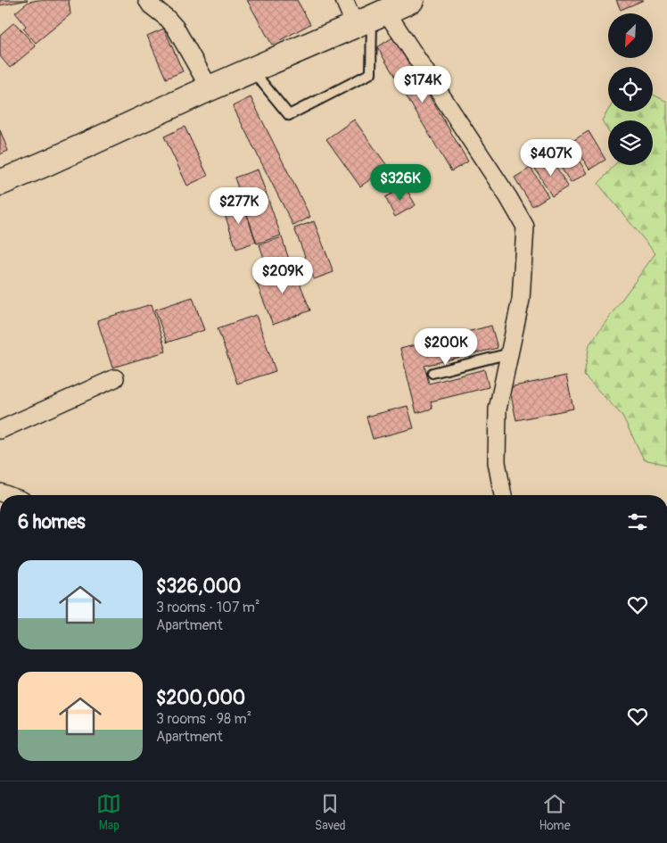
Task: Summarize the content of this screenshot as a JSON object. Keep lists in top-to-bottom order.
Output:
{
  "north": "bottom left",
  "page": {
    "price": [
      "$174K",
      "$407K",
      "$326K",
      "$277K",
      "$209K",
      "$200K"
    ],
    "heading": "6 homes",
    "list": [
      {
        "name": "$326,000",
        "note": "3 rooms · 107 m² · Apartment"
      },
      {
        "name": "$200,000",
        "note": "3 rooms · 98 m² · Apartment"
      }
    ],
    "tabs": ["Map", "Saved", "Home"]
  }
}
